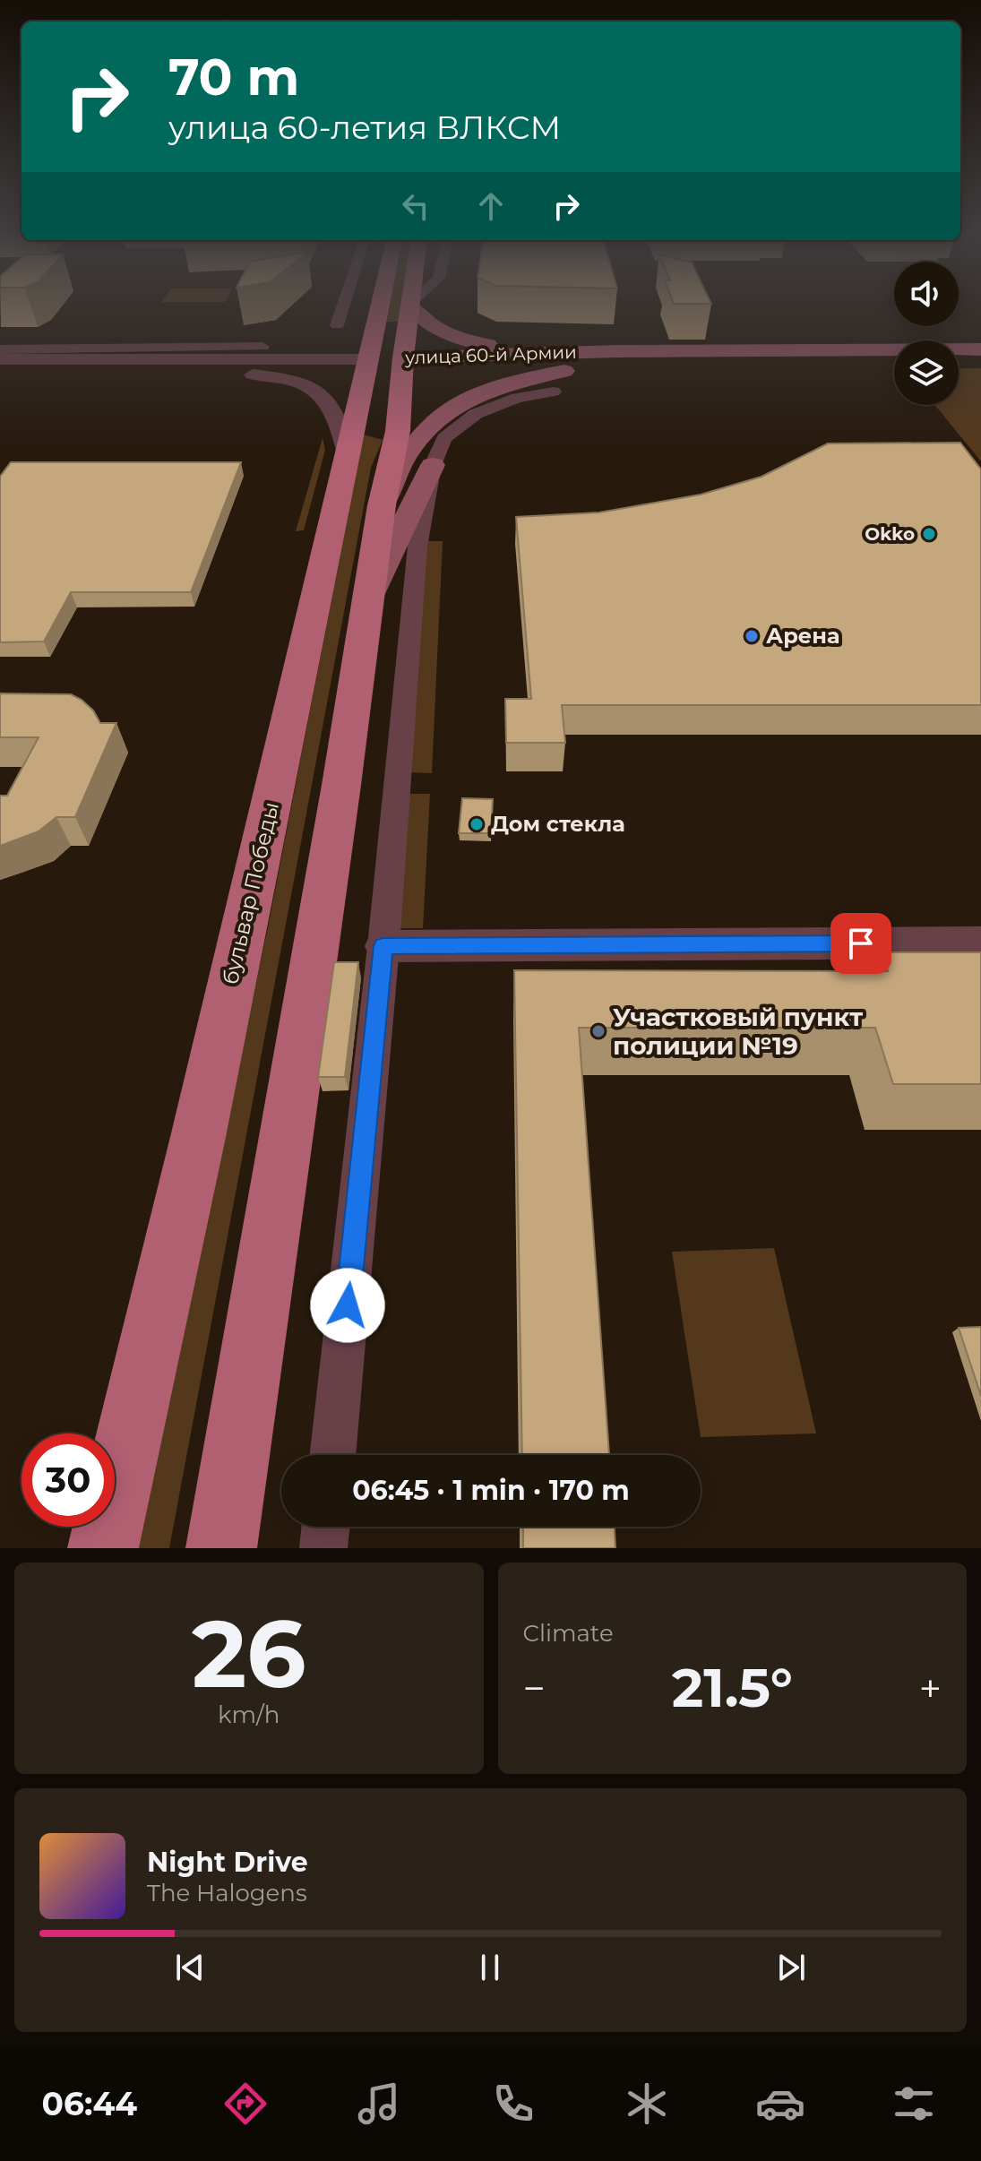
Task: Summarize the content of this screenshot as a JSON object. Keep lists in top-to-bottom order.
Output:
{
  "streets": {
    "main road": ["улица 60-й Армии", "бульвар Победы"]
  },
  "crossings": [
    ["улица 60-й Армии", "бульвар Победы"]
  ],
  "places": [
    "Okko",
    "Арена",
    "Дом стекла",
    "Участковый пункт полиции №19"
  ],
  "page": {
    "turn": ["70 m", "улица 60-летия ВЛКСМ"],
    "limit": "30",
    "trip": "06:45 · 1 min · 170 m",
    "tile": [
      ["26", "km/h"],
      "Climate"
    ],
    "heat": ["−", "21.5°", "+"],
    "song": ["Night Drive", "The Halogens"],
    "tabs": "06:44"
  }
}
